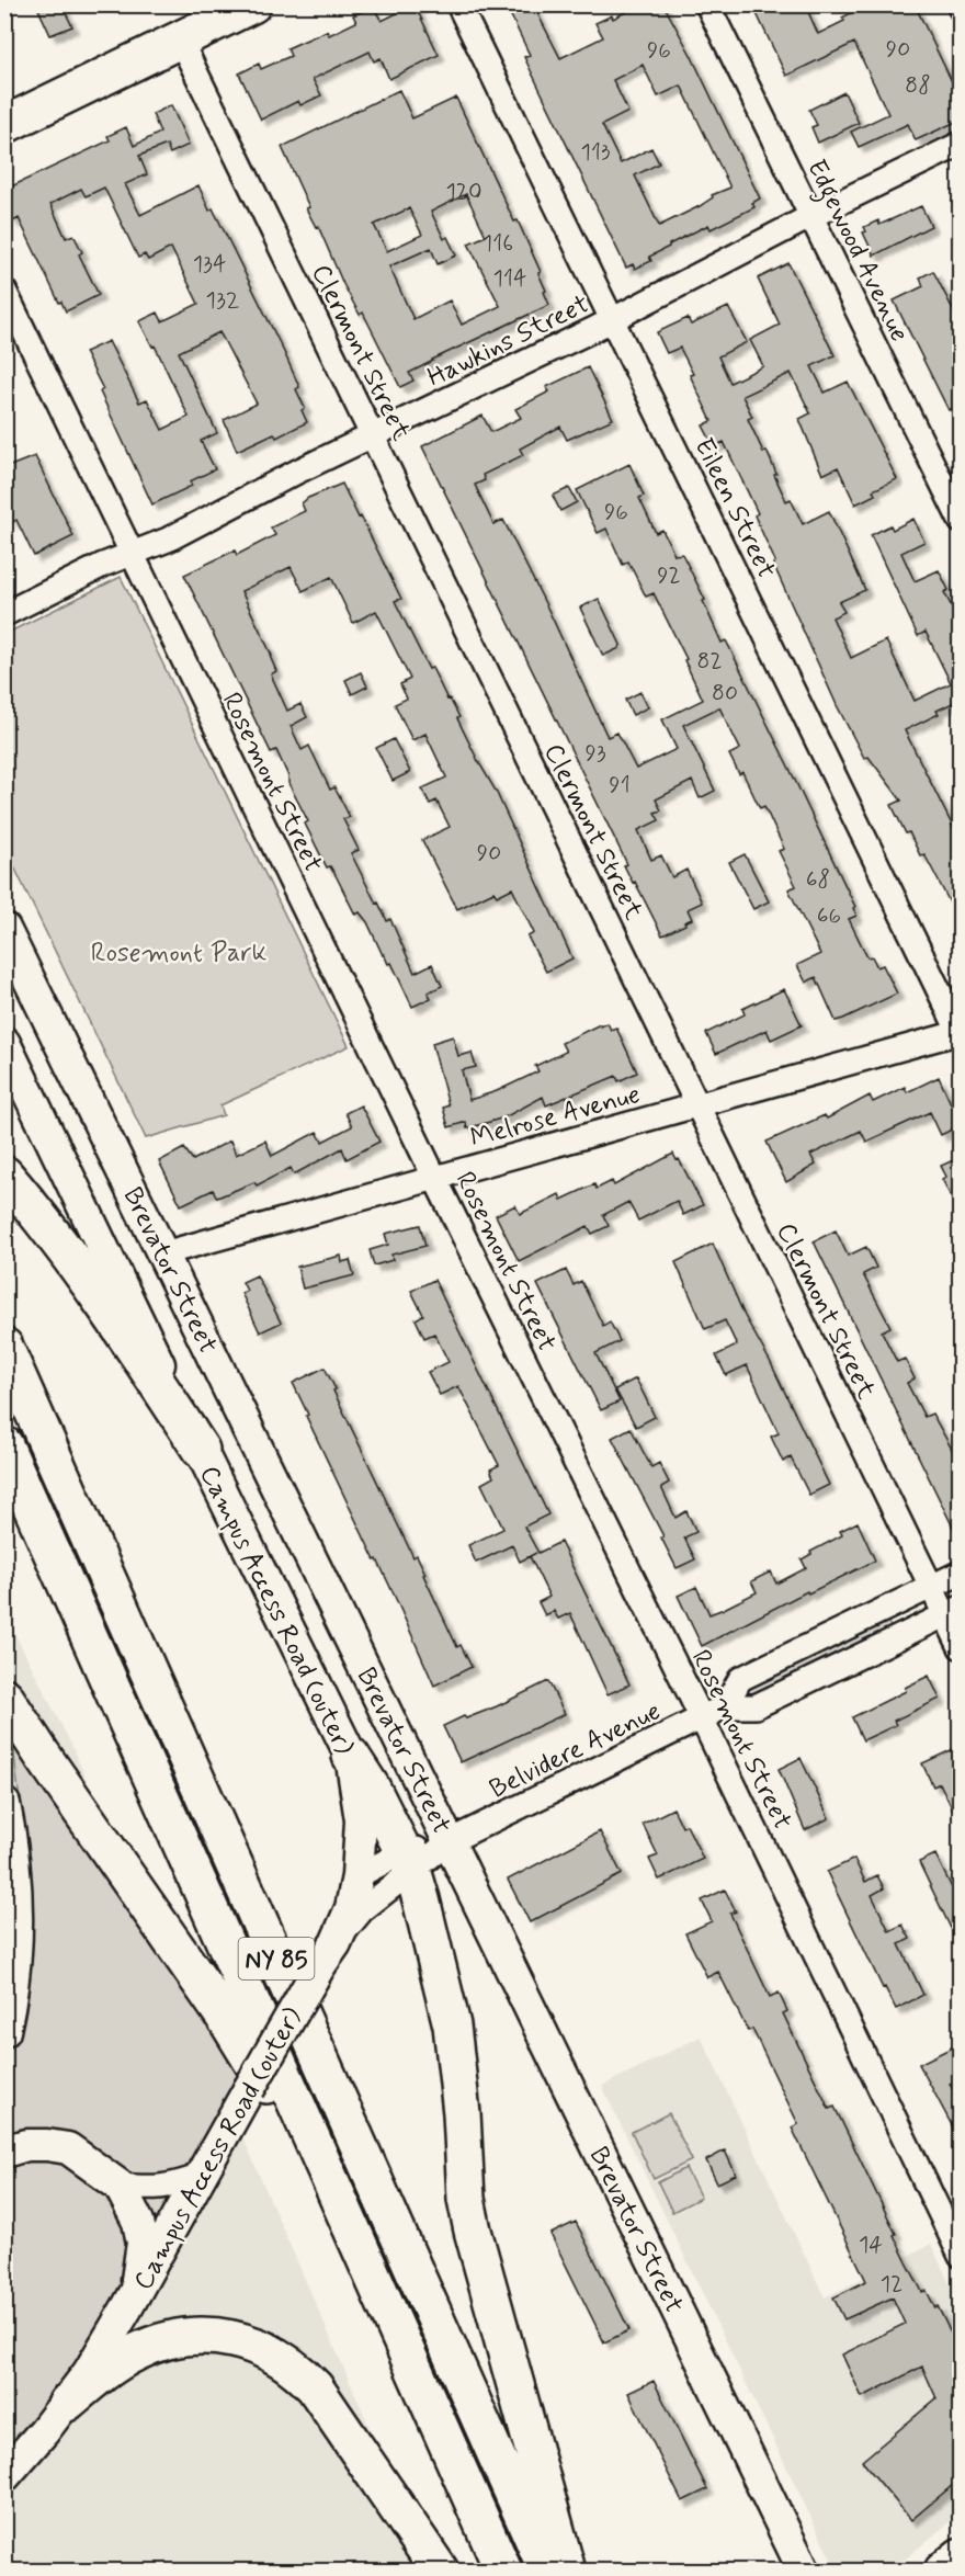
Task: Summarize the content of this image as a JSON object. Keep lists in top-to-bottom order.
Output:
{
  "streets": {
    "main road": ["NY 85"],
    "street": [
      "Edgewood Avenue",
      "Hawkins Street",
      "Clermont Street",
      "Eileen Street",
      "Rosemont Street",
      "Melrose Avenue",
      "Brevator Street",
      "Campus Access Road (outer)",
      "Belvidere Avenue"
    ]
  },
  "crossings": [
    ["Edgewood Avenue", "Hawkins Street"],
    ["Hawkins Street", "Clermont Street"],
    ["Hawkins Street", "Eileen Street"],
    ["Hawkins Street", "Rosemont Street"],
    ["Clermont Street", "Melrose Avenue"],
    ["Clermont Street", "Belvidere Avenue"],
    ["Eileen Street", "Melrose Avenue"],
    ["Rosemont Street", "Melrose Avenue"],
    ["Rosemont Street", "Belvidere Avenue"],
    ["Melrose Avenue", "Brevator Street"],
    ["Brevator Street", "Belvidere Avenue"],
    ["Campus Access Road (outer)", "Belvidere Avenue"]
  ],
  "parks": ["Rosemont Park"],
  "house_numbers": [
    "90",
    "96",
    "88",
    "113",
    "120",
    "116",
    "134",
    "114",
    "132",
    "96",
    "92",
    "82",
    "80",
    "93",
    "91",
    "90",
    "68",
    "66",
    "14",
    "12"
  ]
}
